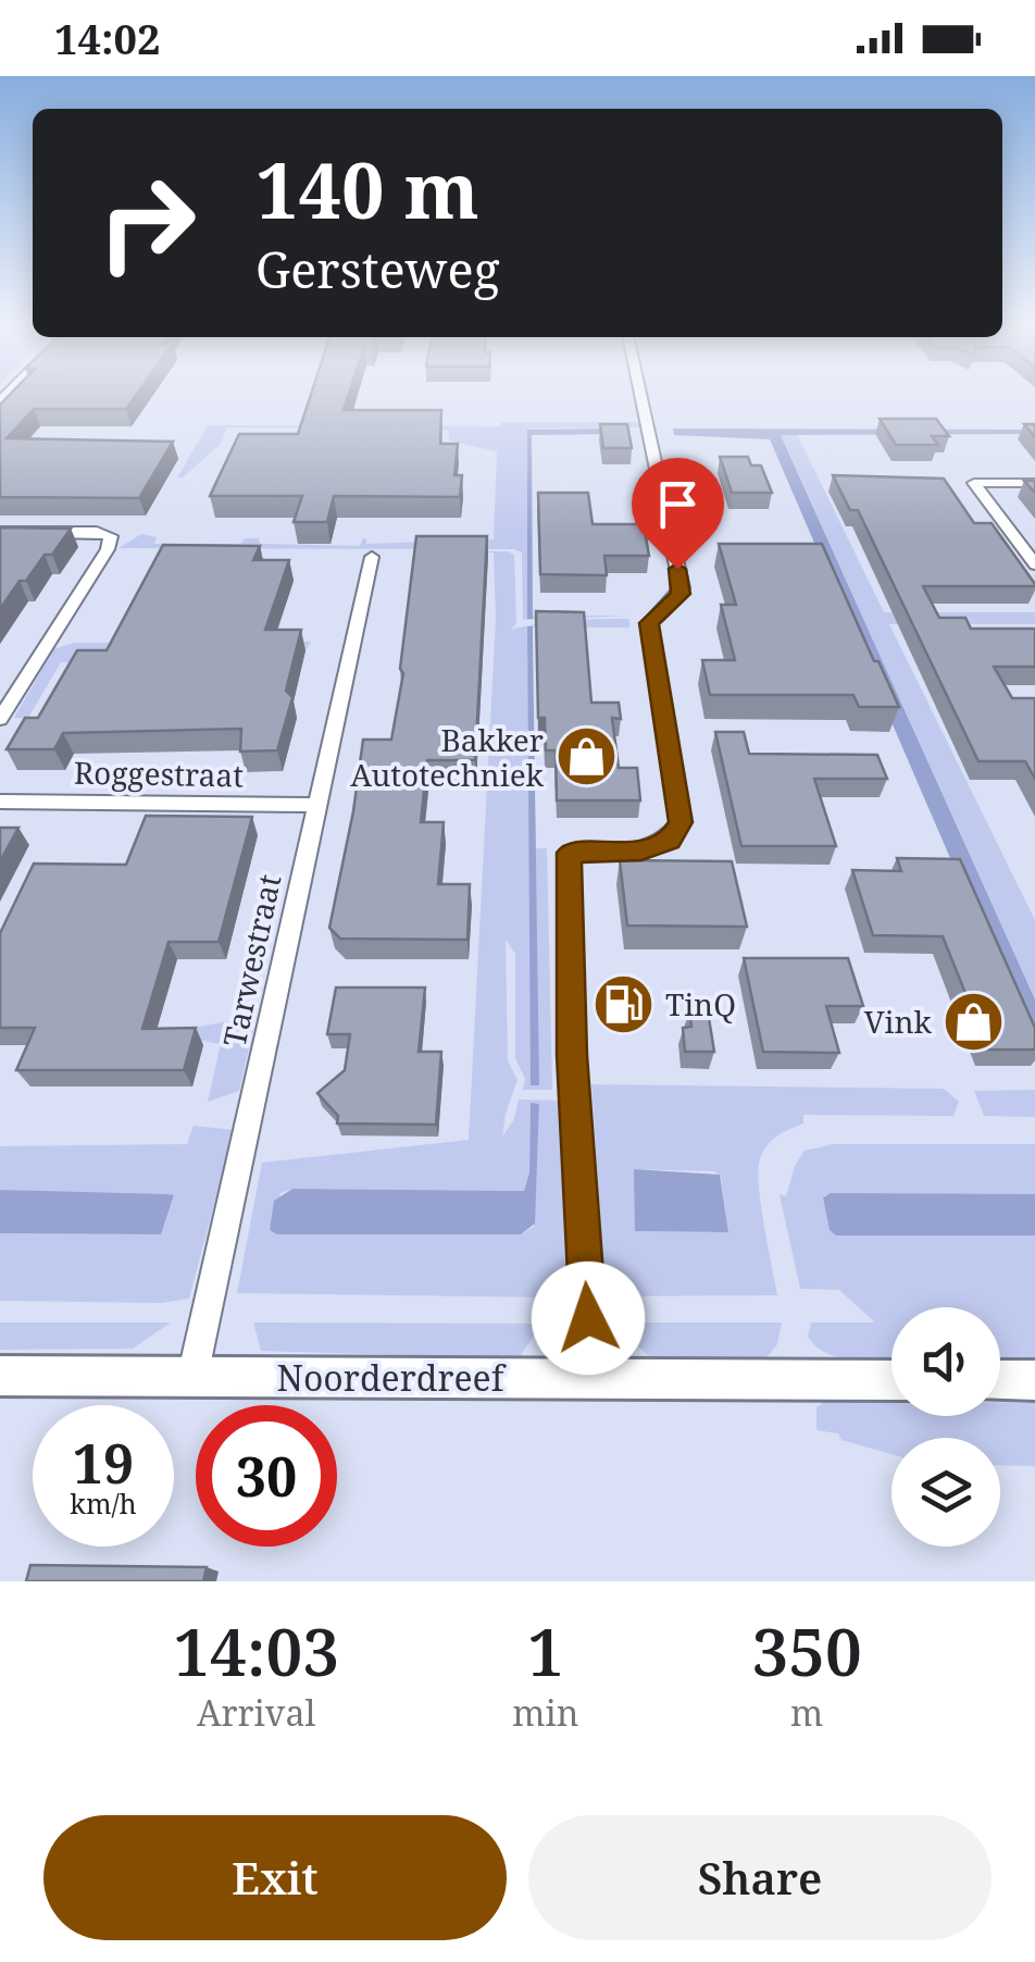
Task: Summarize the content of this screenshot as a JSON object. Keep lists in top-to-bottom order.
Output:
{
  "streets": {
    "street": ["Roggestraat", "Tarwestraat", "Noorderdreef"]
  },
  "crossings": [
    ["Roggestraat", "Tarwestraat"],
    ["Tarwestraat", "Noorderdreef"]
  ],
  "places": {
    "shop": ["Bakker Autotechniek", "Vink"],
    "fuel station": ["TinQ"]
  },
  "page": {
    "status": "14:02",
    "turn": ["140 m", "Gersteweg"],
    "speed": "19 km/h",
    "limit": "30",
    "eta": [
      "14:03",
      "Arrival",
      "1",
      "min",
      "350",
      "m"
    ],
    "buttons": ["Exit", "Share"]
  }
}
